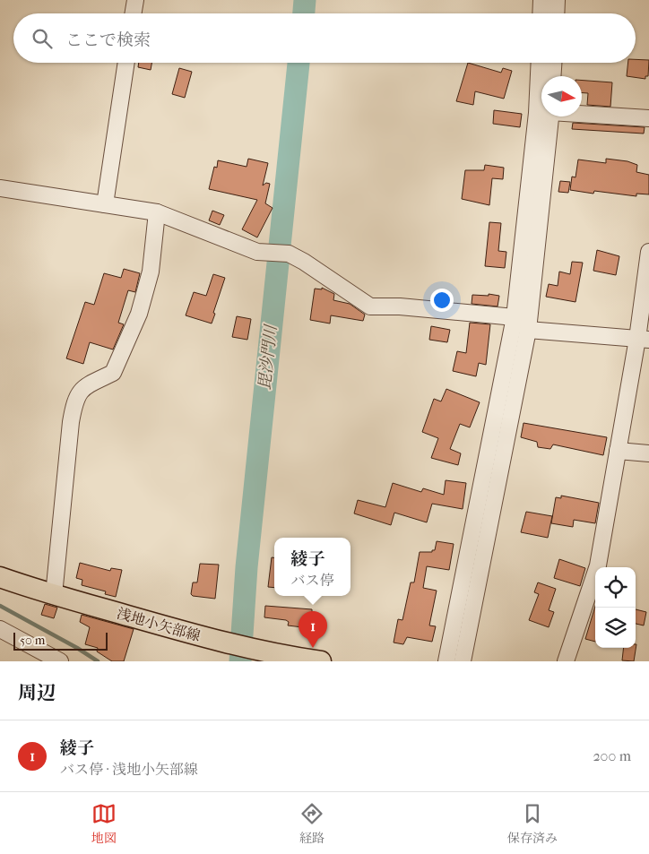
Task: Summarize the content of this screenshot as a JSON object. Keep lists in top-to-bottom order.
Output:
{
  "streets": {
    "main road": ["浅地小矢部線"]
  },
  "water": ["毘沙門川"],
  "scale_bar": "50 m",
  "north": "right",
  "page": {
    "search": "ここで検索",
    "popup": ["綾子", "バス停"],
    "pins": "1",
    "scale": "50 m",
    "heading": "周辺",
    "list": [
      {
        "mark": "1",
        "name": "綾子",
        "note": "バス停 · 浅地小矢部線",
        "value": "200 m"
      }
    ],
    "nav": ["地図", "経路", "保存済み"]
  }
}
